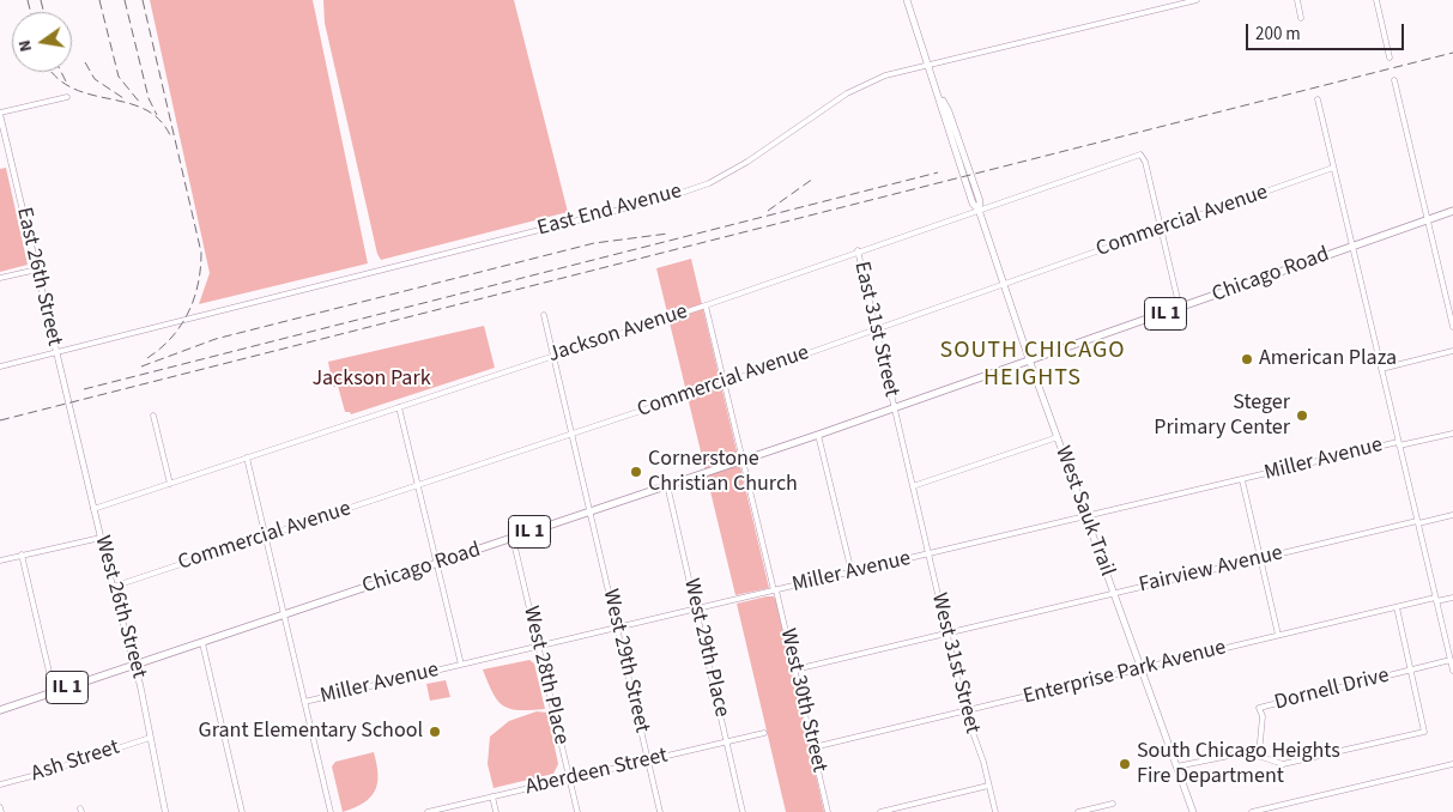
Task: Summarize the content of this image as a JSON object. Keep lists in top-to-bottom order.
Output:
{
  "streets": {
    "main road": ["Chicago Road", "IL 1", "West Sauk Trail"],
    "street": [
      "East End Avenue",
      "Commercial Avenue",
      "East 26th Street",
      "East 31st Street",
      "Jackson Avenue",
      "Miller Avenue",
      "Fairview Avenue",
      "West 26th Street",
      "West 29th Place",
      "West 29th Street",
      "West 31st Street",
      "Enterprise Park Avenue",
      "West 28th Place",
      "Dornell Drive",
      "West 30th Street",
      "Ash Street",
      "Aberdeen Street"
    ]
  },
  "crossings": [
    ["East End Avenue", "East 26th Street"],
    ["Commercial Avenue", "East 31st Street"],
    ["Commercial Avenue", "Jackson Avenue"],
    ["Commercial Avenue", "West Sauk Trail"],
    ["Commercial Avenue", "West 26th Street"],
    ["Commercial Avenue", "West 29th Street"],
    ["Commercial Avenue", "West 30th Street"],
    ["Chicago Road", "East 31st Street"],
    ["Chicago Road", "West Sauk Trail"],
    ["Chicago Road", "West 26th Street"],
    ["Chicago Road", "West 29th Place"],
    ["Chicago Road", "West 29th Street"],
    ["Chicago Road", "West 31st Street"],
    ["Chicago Road", "West 28th Place"],
    ["Chicago Road", "West 30th Street"],
    ["East 26th Street", "West 26th Street"],
    ["East 31st Street", "Jackson Avenue"],
    ["East 31st Street", "West 31st Street"],
    ["Jackson Avenue", "West Sauk Trail"],
    ["Jackson Avenue", "West 26th Street"],
    ["Jackson Avenue", "West 29th Street"],
    ["Jackson Avenue", "West 30th Street"],
    ["Miller Avenue", "West Sauk Trail"],
    ["Miller Avenue", "West 29th Place"],
    ["Miller Avenue", "West 29th Street"],
    ["Miller Avenue", "West 31st Street"],
    ["Miller Avenue", "West 28th Place"],
    ["Miller Avenue", "West 30th Street"],
    ["West Sauk Trail", "Fairview Avenue"],
    ["West Sauk Trail", "Enterprise Park Avenue"],
    ["Fairview Avenue", "West 31st Street"],
    ["Fairview Avenue", "West 30th Street"],
    ["West 26th Street", "Ash Street"],
    ["West 29th Place", "Aberdeen Street"],
    ["West 29th Street", "Aberdeen Street"],
    ["West 31st Street", "Enterprise Park Avenue"],
    ["Enterprise Park Avenue", "West 30th Street"],
    ["West 28th Place", "Aberdeen Street"]
  ],
  "districts": ["SOUTH CHICAGO HEIGHTS"],
  "parks": ["Jackson Park"],
  "places": [
    "American Plaza",
    "Steger Primary Center",
    "Cornerstone Christian Church",
    "Grant Elementary School",
    "South Chicago Heights Fire Department"
  ],
  "scale_bar": "200 m",
  "north": "left"
}
